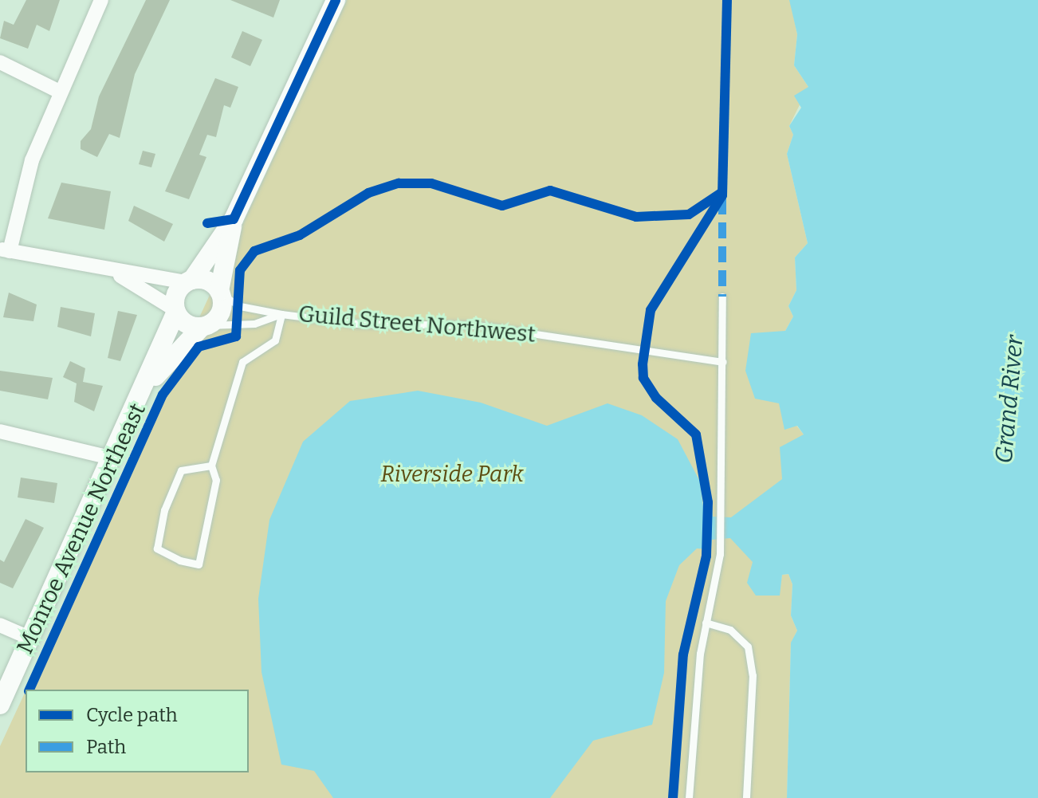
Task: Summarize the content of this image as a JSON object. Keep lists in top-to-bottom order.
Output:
{
  "streets": {
    "main road": ["Monroe Avenue Northeast"],
    "lane": ["Guild Street Northwest"]
  },
  "crossings": [
    ["Guild Street Northwest", "Monroe Avenue Northeast"]
  ],
  "water": ["Grand River"],
  "parks": ["Riverside Park"],
  "legend": ["Cycle path", "Path"]
}
